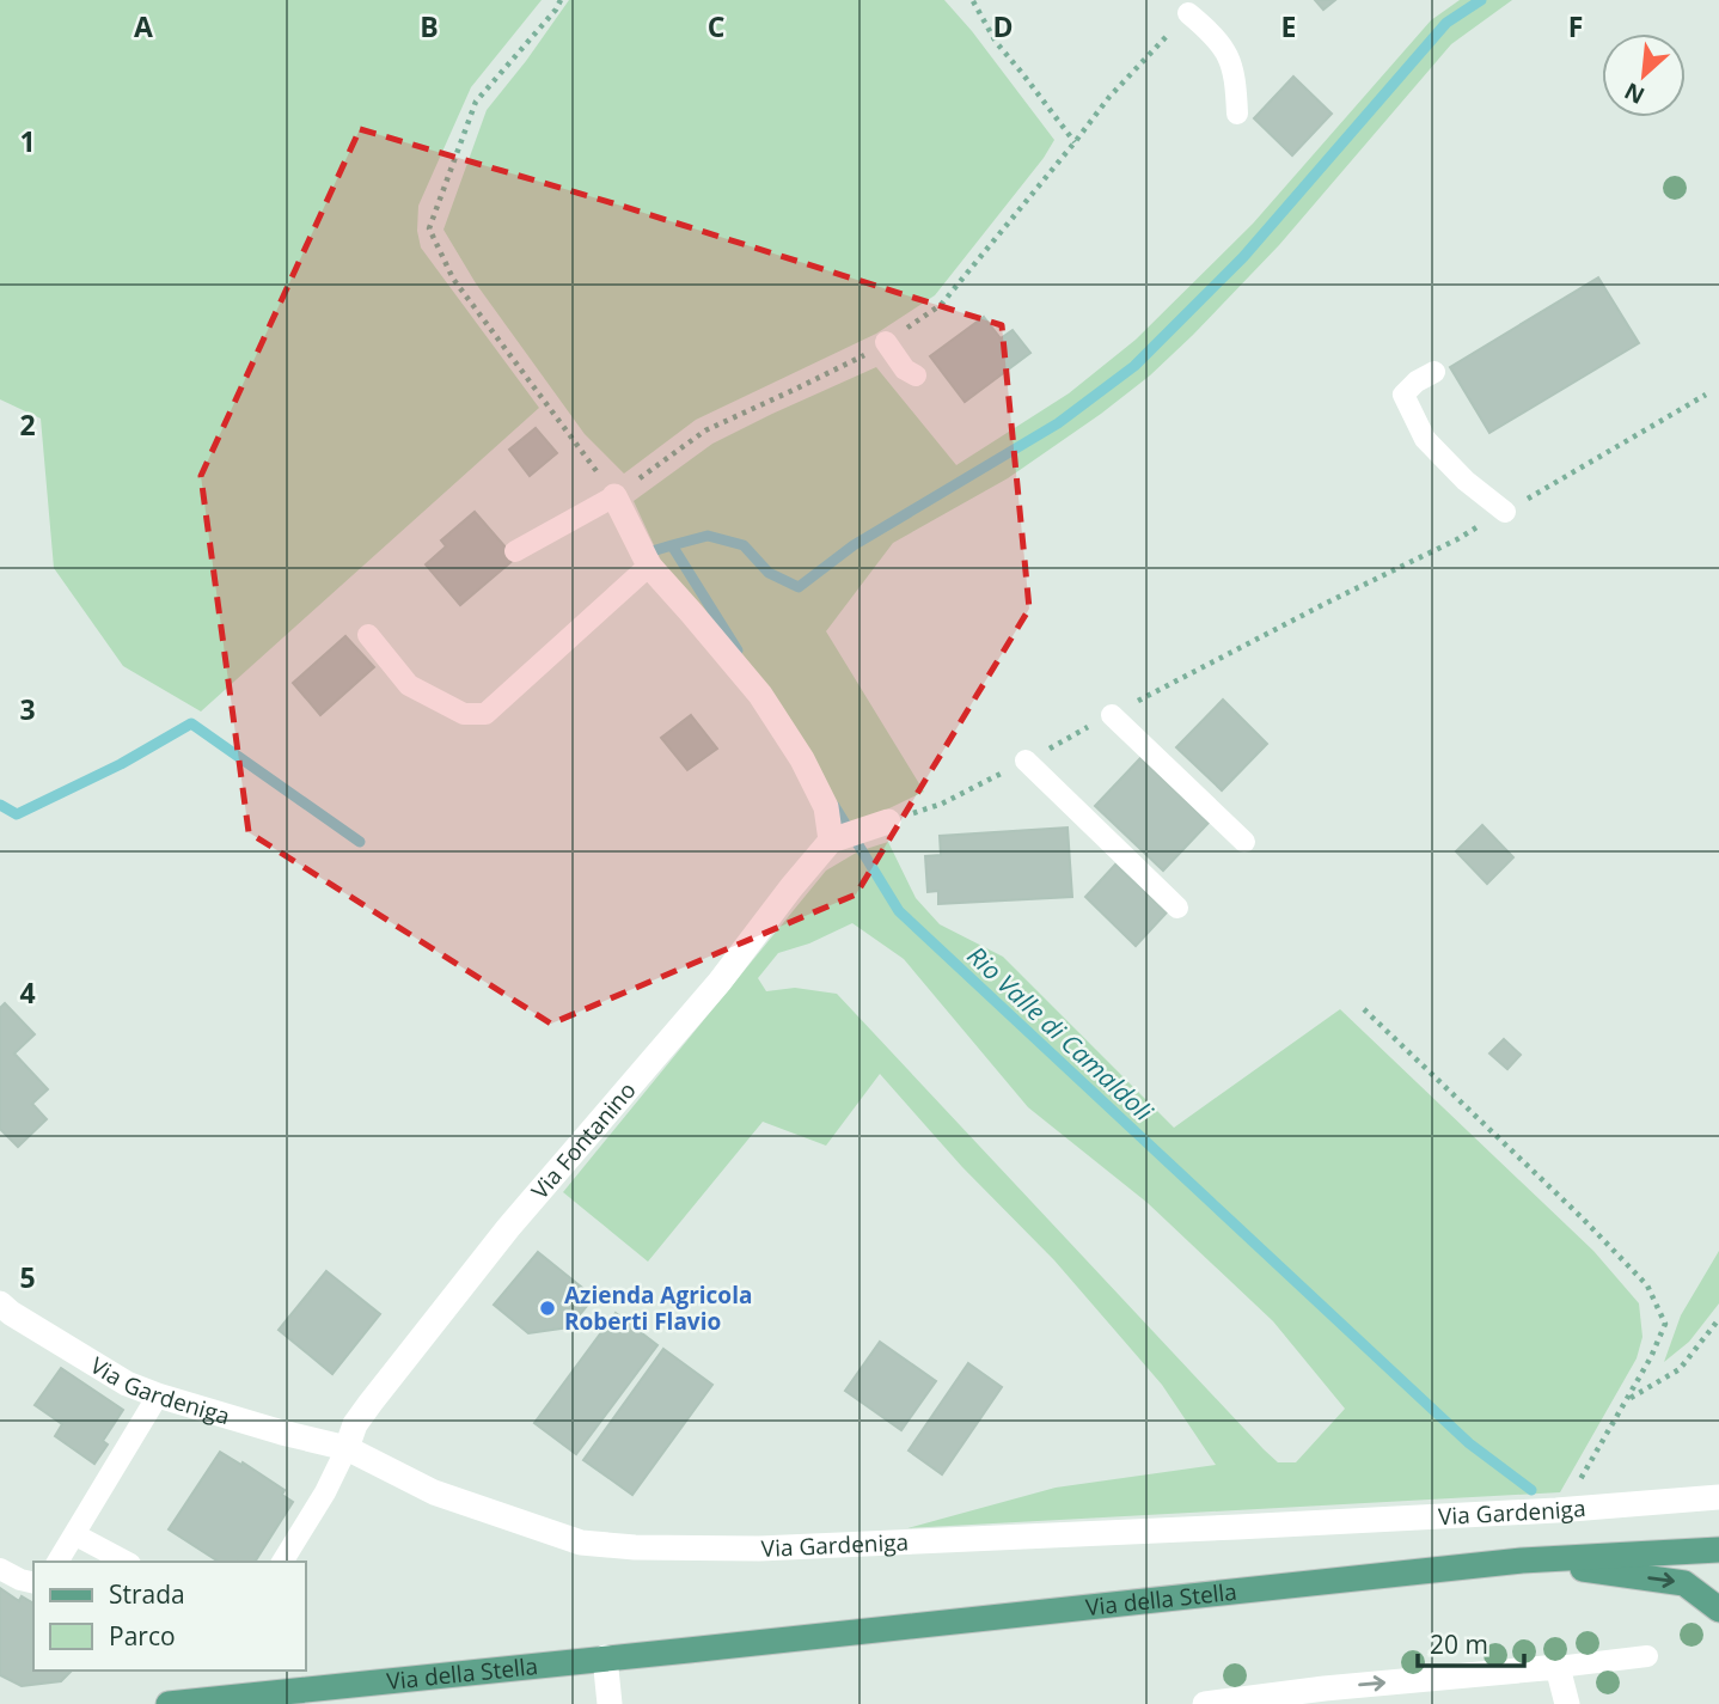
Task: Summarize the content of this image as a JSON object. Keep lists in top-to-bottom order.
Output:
{
  "streets": {
    "main road": ["Via della Stella"],
    "street": ["Via Fontanino", "Via Gardeniga"]
  },
  "crossings": [
    ["Via Fontanino", "Via Gardeniga"]
  ],
  "water": ["Rio Valle di Camaldoli"],
  "places": ["Azienda Agricola Roberti Flavio"],
  "legend": ["Strada", "Parco"],
  "scale_bar": "20 m",
  "north": "bottom left",
  "grid": {
    "columns": [
      "A",
      "B",
      "C",
      "D",
      "E",
      "F"
    ],
    "rows": [
      "1",
      "2",
      "3",
      "4",
      "5"
    ]
  }
}
